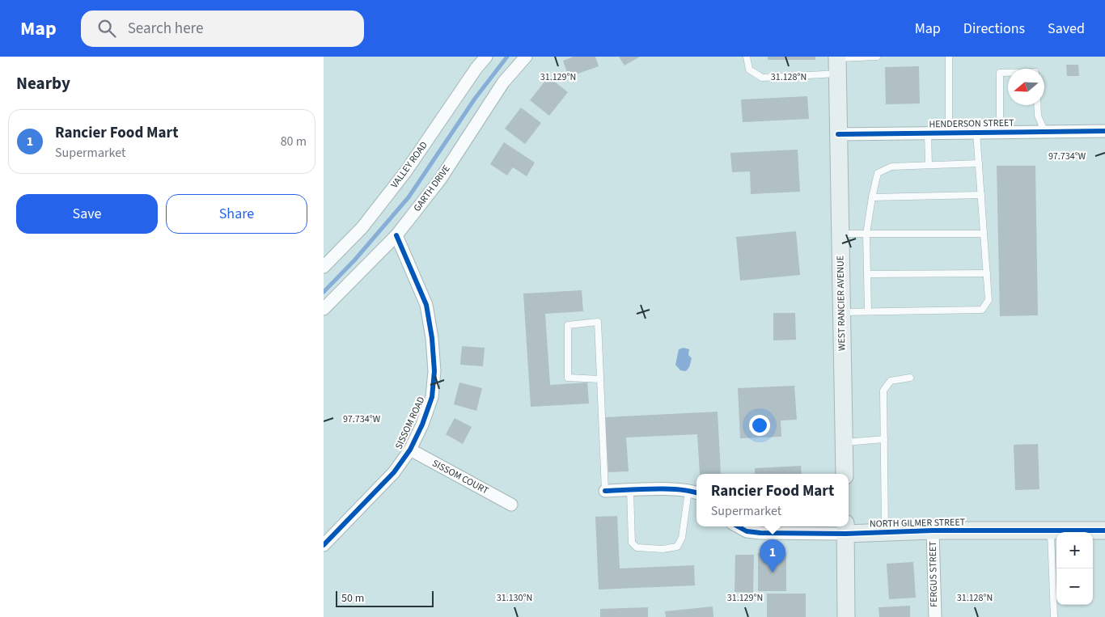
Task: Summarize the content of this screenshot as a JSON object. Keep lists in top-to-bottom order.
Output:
{
  "streets": {
    "main road": ["WEST RANCIER AVENUE", "NORTH GILMER STREET"],
    "street": [
      "HENDERSON STREET",
      "VALLEY ROAD",
      "GARTH DRIVE",
      "SISSOM ROAD",
      "SISSOM COURT",
      "FERGUS STREET"
    ]
  },
  "crossings": [
    ["HENDERSON STREET", "WEST RANCIER AVENUE"],
    ["GARTH DRIVE", "SISSOM ROAD"],
    ["SISSOM ROAD", "SISSOM COURT"],
    ["NORTH GILMER STREET", "FERGUS STREET"]
  ],
  "scale_bar": "50 m",
  "north": "left",
  "page": {
    "header": "Map",
    "search": "Search here",
    "nav": ["Map", "Directions", "Saved"],
    "heading": "Nearby",
    "list": [
      {
        "mark": "1",
        "name": "Rancier Food Mart",
        "note": "Supermarket",
        "value": "80 m"
      }
    ],
    "buttons": ["Save", "Share"],
    "popup": ["Rancier Food Mart", "Supermarket"],
    "map_buttons": ["+", "−"],
    "pins": "1",
    "scale": "50 m"
  },
  "coordinates": [
    "31.129°N",
    "31.128°N",
    "97.734°W",
    "31.130°N"
  ]
}
